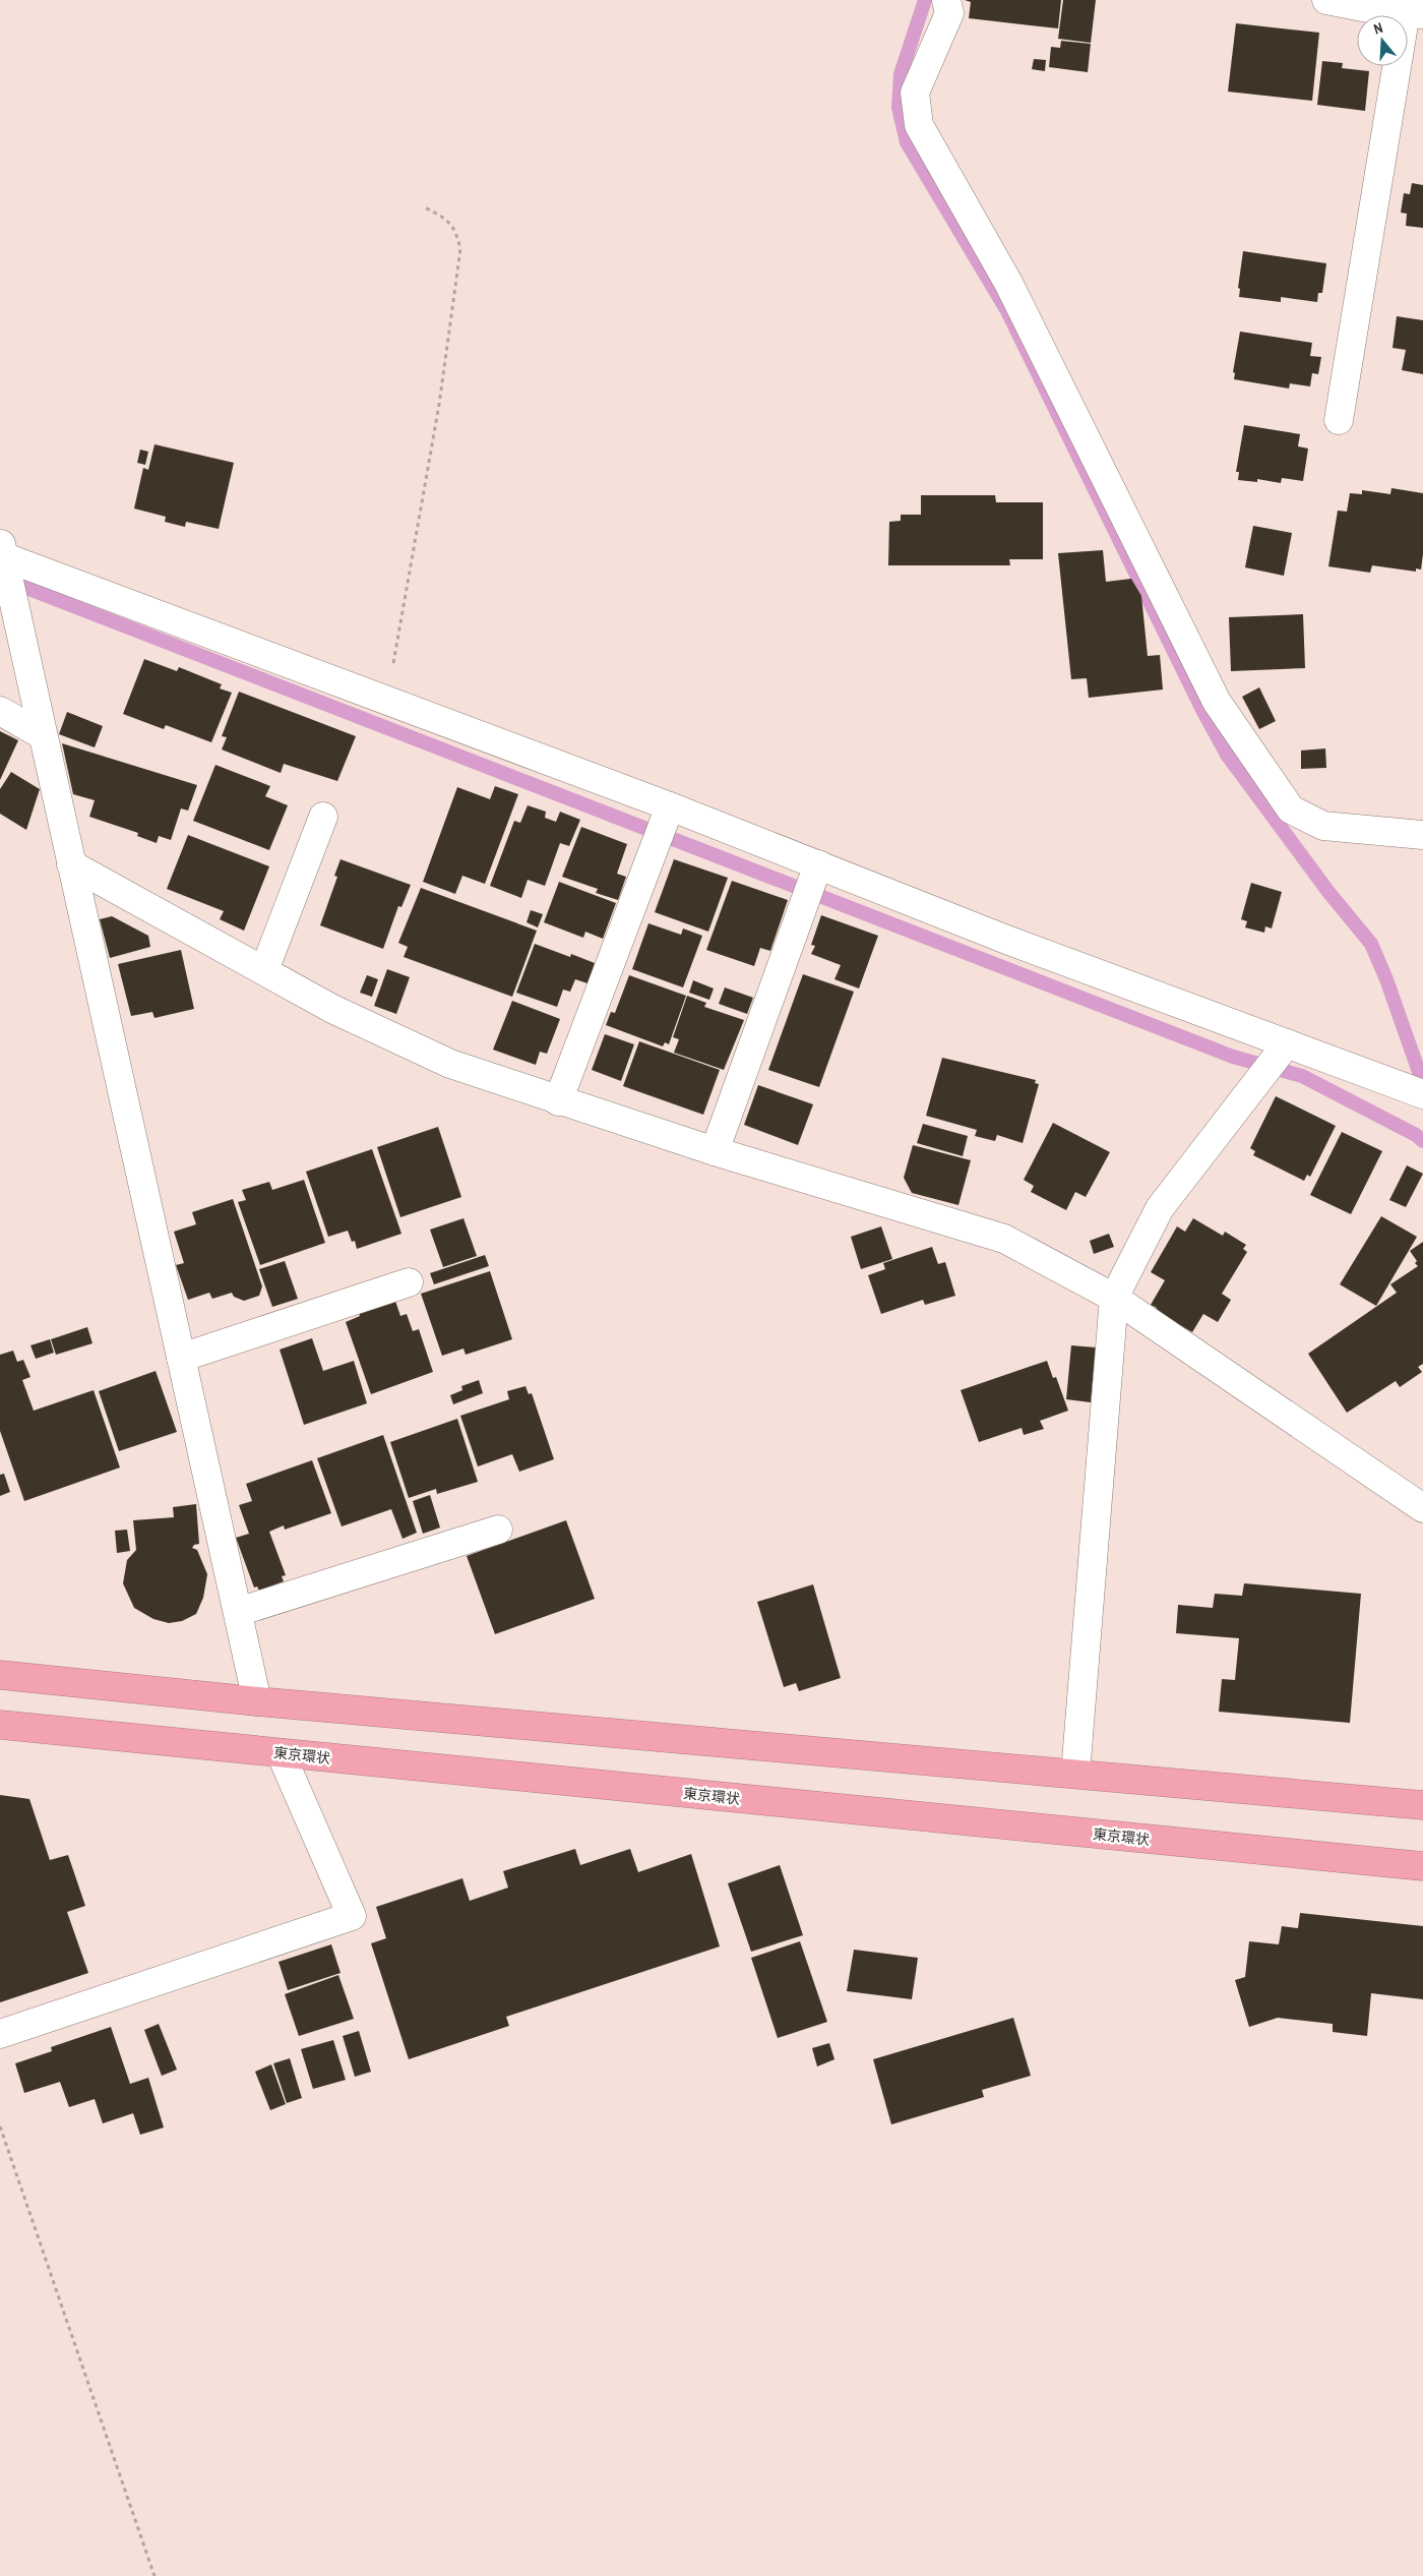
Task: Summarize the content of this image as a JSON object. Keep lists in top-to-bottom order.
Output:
{
  "streets": {
    "highway": ["東京環状"]
  },
  "north": "top"
}
